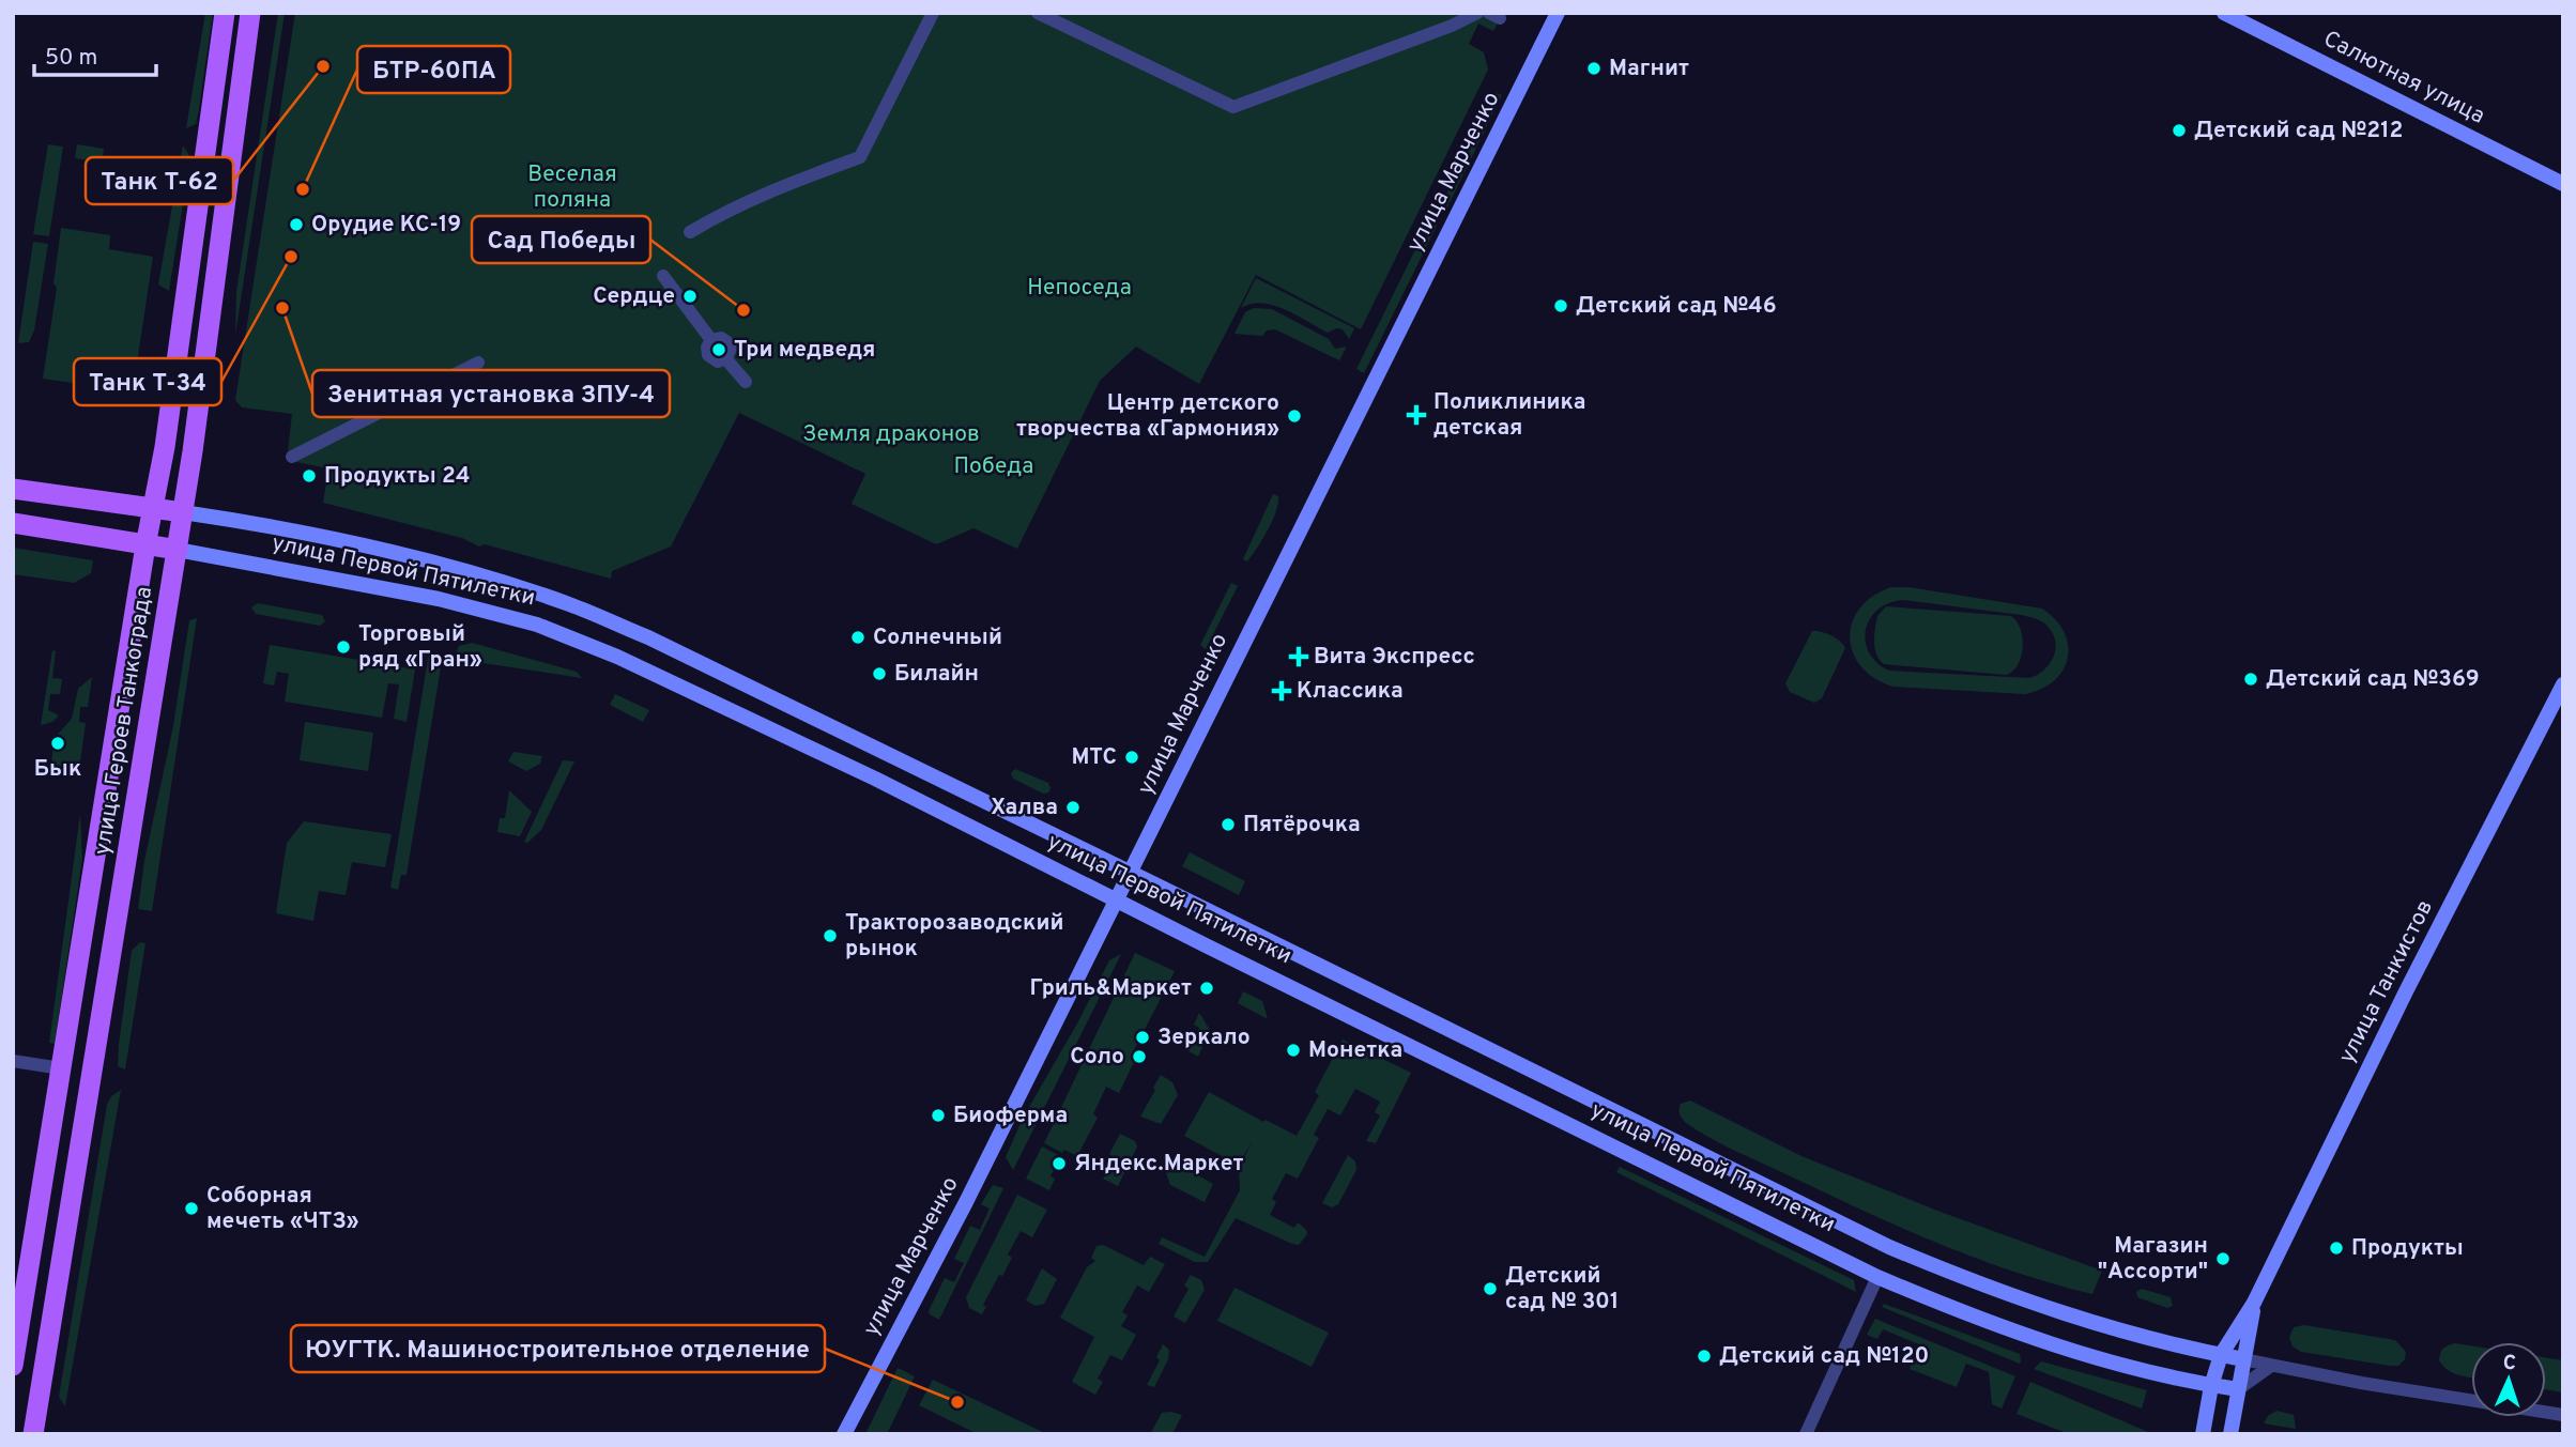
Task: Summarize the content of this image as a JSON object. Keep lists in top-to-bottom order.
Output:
{
  "streets": {
    "main road": [
      "Салютная улица",
      "улица Марченко",
      "улица Первой Пятилетки",
      "улица Героев Танкограда",
      "улица Танкистов"
    ]
  },
  "crossings": [
    ["улица Марченко", "улица Первой Пятилетки"],
    ["улица Первой Пятилетки", "улица Героев Танкограда"],
    ["улица Первой Пятилетки", "улица Танкистов"]
  ],
  "parks": [
    "Веселая поляна",
    "Непоседа",
    "Земля драконов",
    "Победа"
  ],
  "places": {
    "other": [
      "Танк Т-62",
      "Магнит",
      "Детский сад №212",
      "БТР-60ПА",
      "Орудие КС-19",
      "Танк Т-34",
      "Сердце",
      "Детский сад №46",
      "Зенитная установка ЗПУ-4",
      "Сад Победы",
      "Три медведя",
      "Центр детского творчества «Гармония»",
      "Продукты 24",
      "Солнечный",
      "Торговый ряд «Гран»",
      "Билайн",
      "Детский сад №369",
      "Бык",
      "МТС",
      "Халва",
      "Пятёрочка",
      "Тракторозаводский рынок",
      "Гриль&Маркет",
      "Зеркало",
      "Монетка",
      "Соло",
      "Биоферма",
      "Яндекс.Маркет",
      "Соборная мечеть «ЧТЗ»",
      "Продукты",
      "Магазин \"Ассорти\"",
      "Детский сад № 301",
      "Детский сад №120",
      "ЮУГТК. Машиностроительное отделение"
    ],
    "health": ["Поликлиника детская", "Вита Экспресс", "Классика"]
  },
  "scale_bar": "50 m",
  "north": "top"
}
